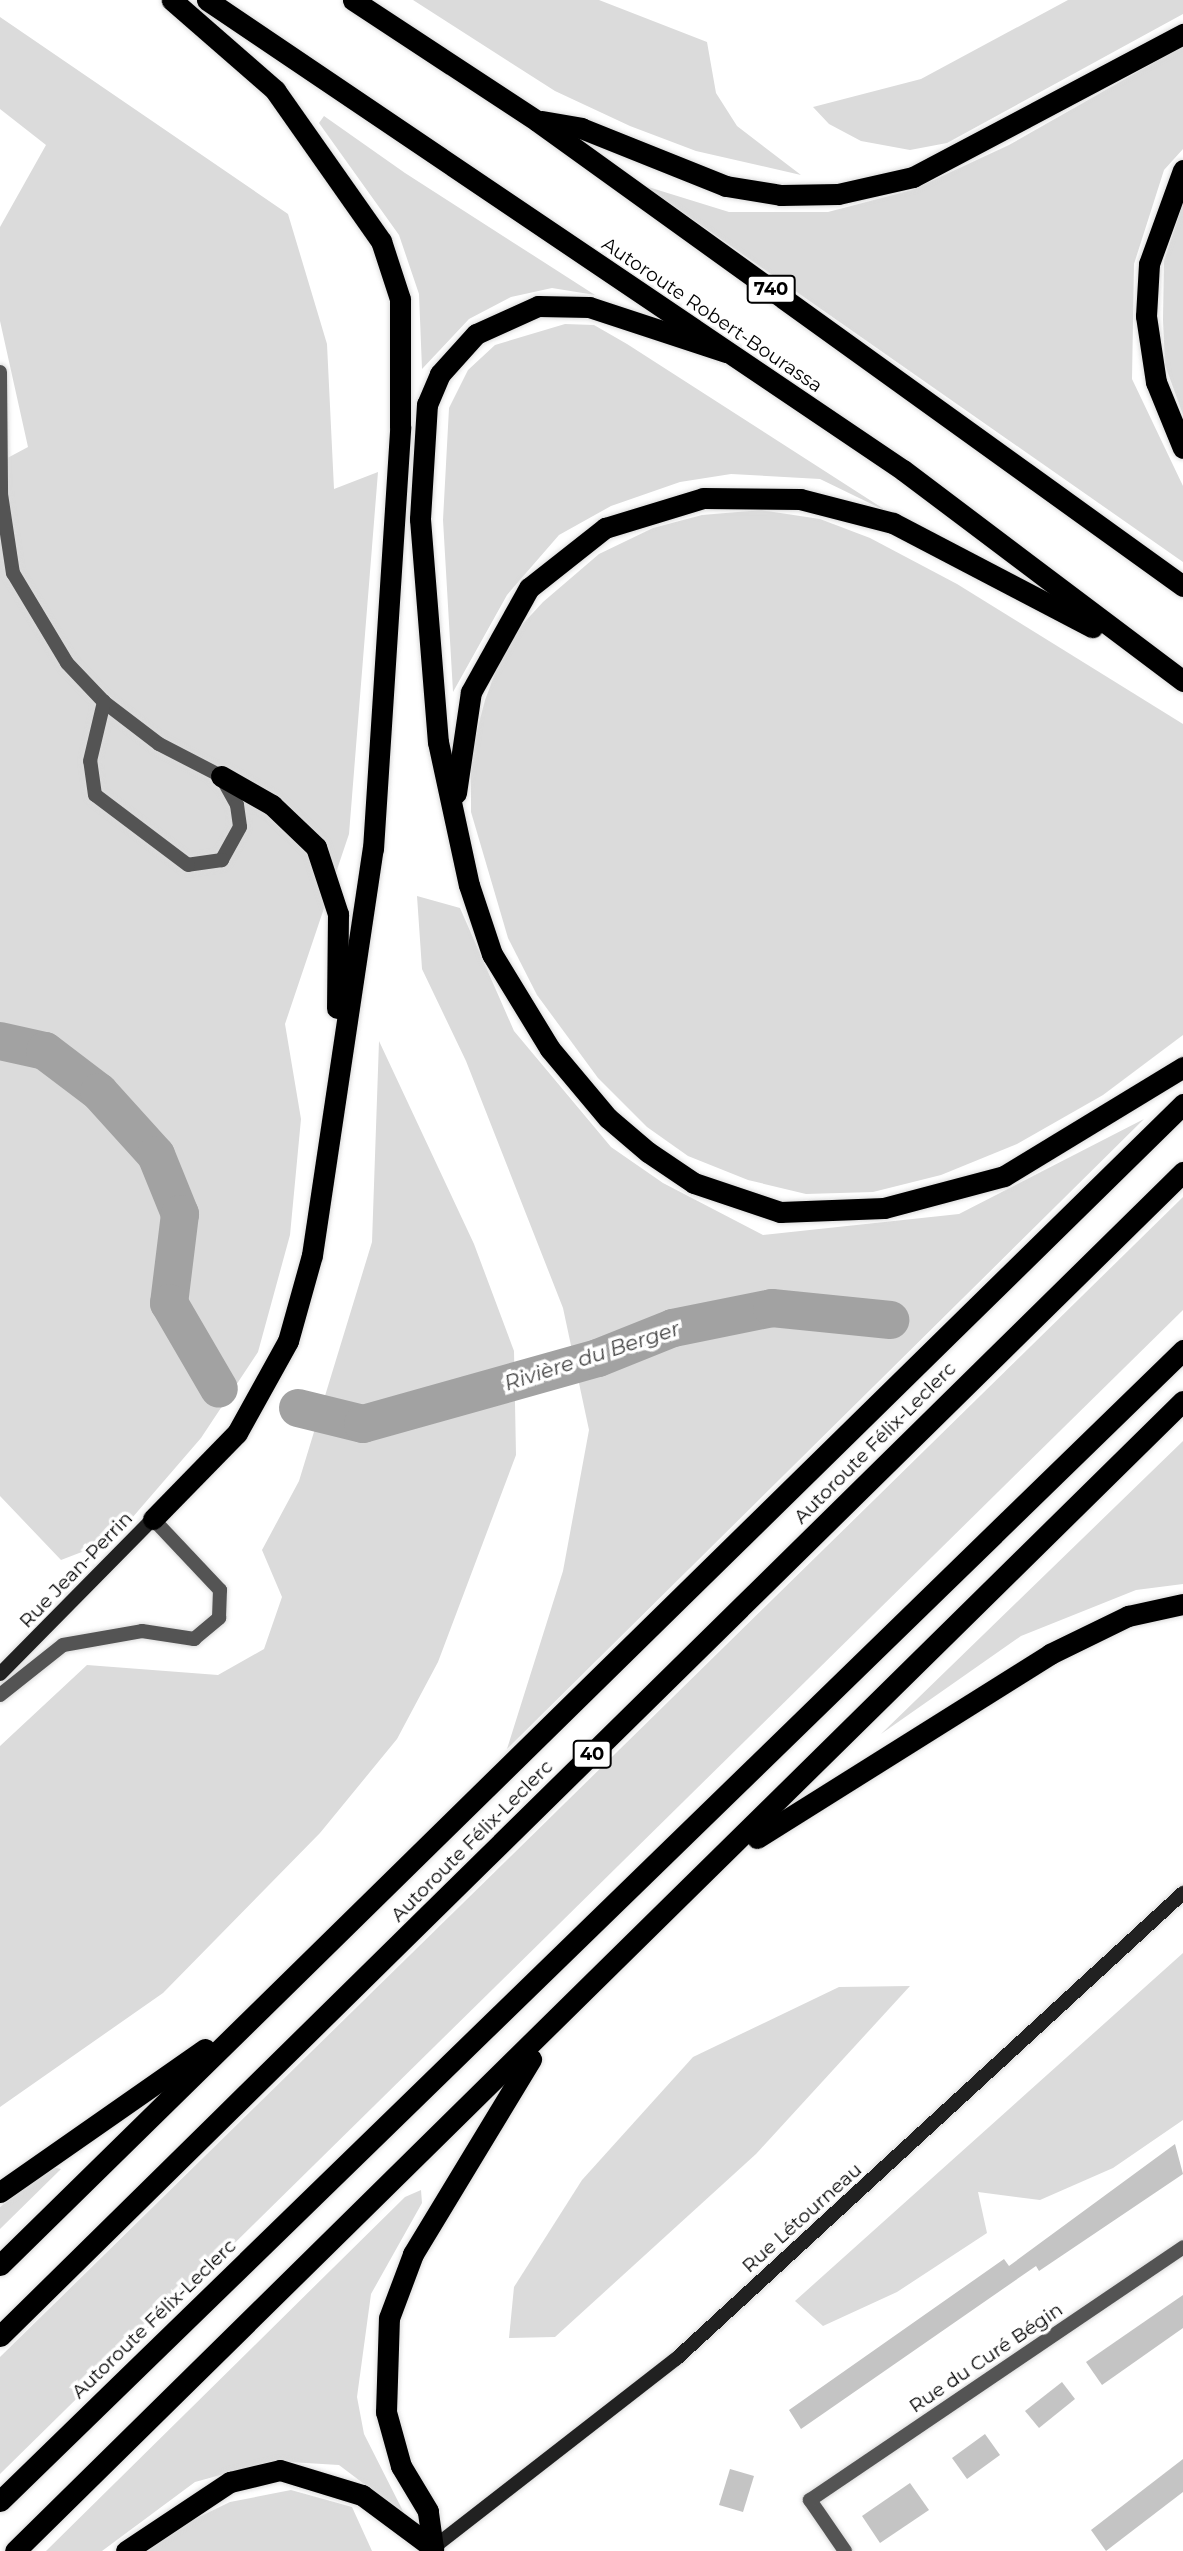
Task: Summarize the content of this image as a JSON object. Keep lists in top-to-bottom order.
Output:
{
  "streets": {
    "highway": [
      "740",
      "Autoroute Robert-Bourassa",
      "Autoroute Félix-Leclerc",
      "40"
    ],
    "street": ["Rue Jean-Perrin", "Rue Létourneau", "Rue du Curé Bégin"]
  },
  "water": ["Rivière du Berger"]
}
